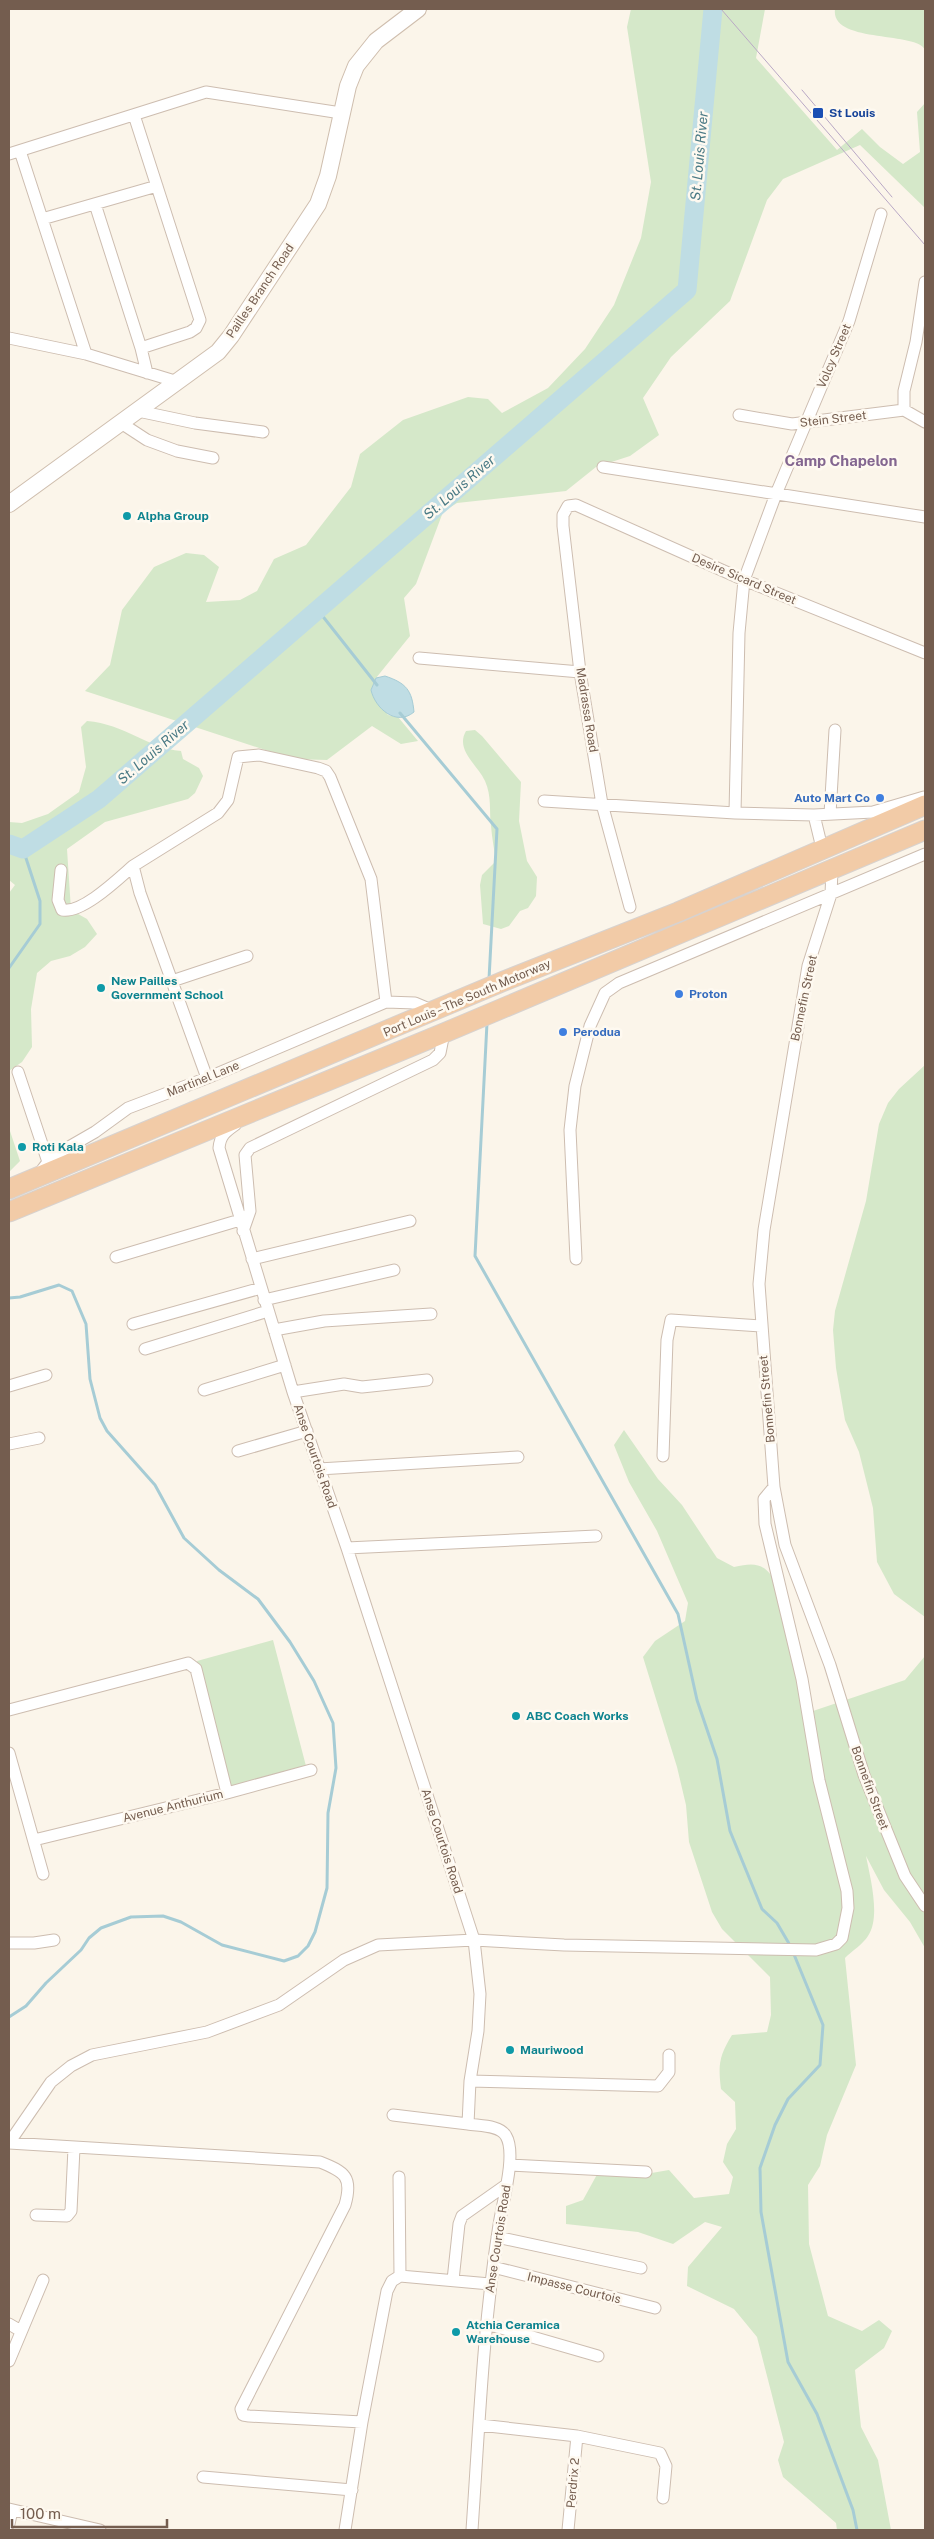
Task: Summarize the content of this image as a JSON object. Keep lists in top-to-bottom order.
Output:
{
  "streets": {
    "highway": ["Port Louis – The South Motorway"],
    "main road": ["Pailles Branch Road"],
    "street": [
      "Volcy Street",
      "Stein Street",
      "Desire Sicard Street",
      "Madrassa Road",
      "Bonnefin Street",
      "Martinel Lane",
      "Anse Courtois Road",
      "Avenue Anthurium",
      "Impasse Courtois",
      "Perdrix 2"
    ]
  },
  "crossings": [
    ["Volcy Street", "Stein Street"],
    ["Volcy Street", "Desire Sicard Street"],
    ["Desire Sicard Street", "Madrassa Road"],
    ["Port Louis – The South Motorway", "Bonnefin Street"],
    ["Port Louis – The South Motorway", "Martinel Lane"],
    ["Anse Courtois Road", "Impasse Courtois"]
  ],
  "districts": ["Camp Chapelon"],
  "water": ["St. Louis River"],
  "places": {
    "transit": ["St Louis"],
    "other": [
      "Alpha Group",
      "Auto Mart Co",
      "New Pailles Government School",
      "Proton",
      "Perodua",
      "Roti Kala",
      "ABC Coach Works",
      "Mauriwood",
      "Atchia Ceramica Warehouse"
    ]
  },
  "scale_bar": "100 m"
}
